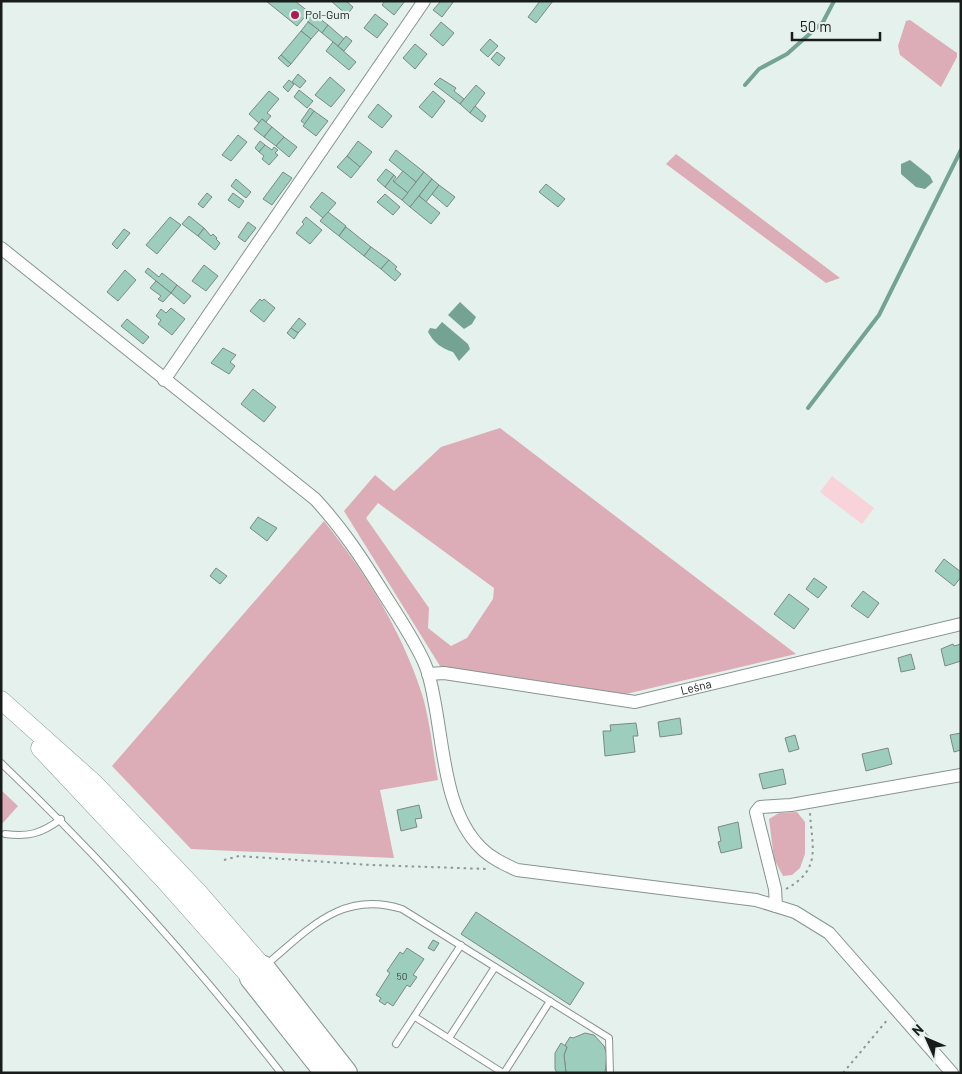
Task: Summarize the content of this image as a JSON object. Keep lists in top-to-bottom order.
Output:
{
  "streets": {
    "street": ["Leśna"]
  },
  "places": ["Pol-Gum"],
  "house_numbers": ["50"],
  "scale_bar": "50 m",
  "north": "top left"
}
